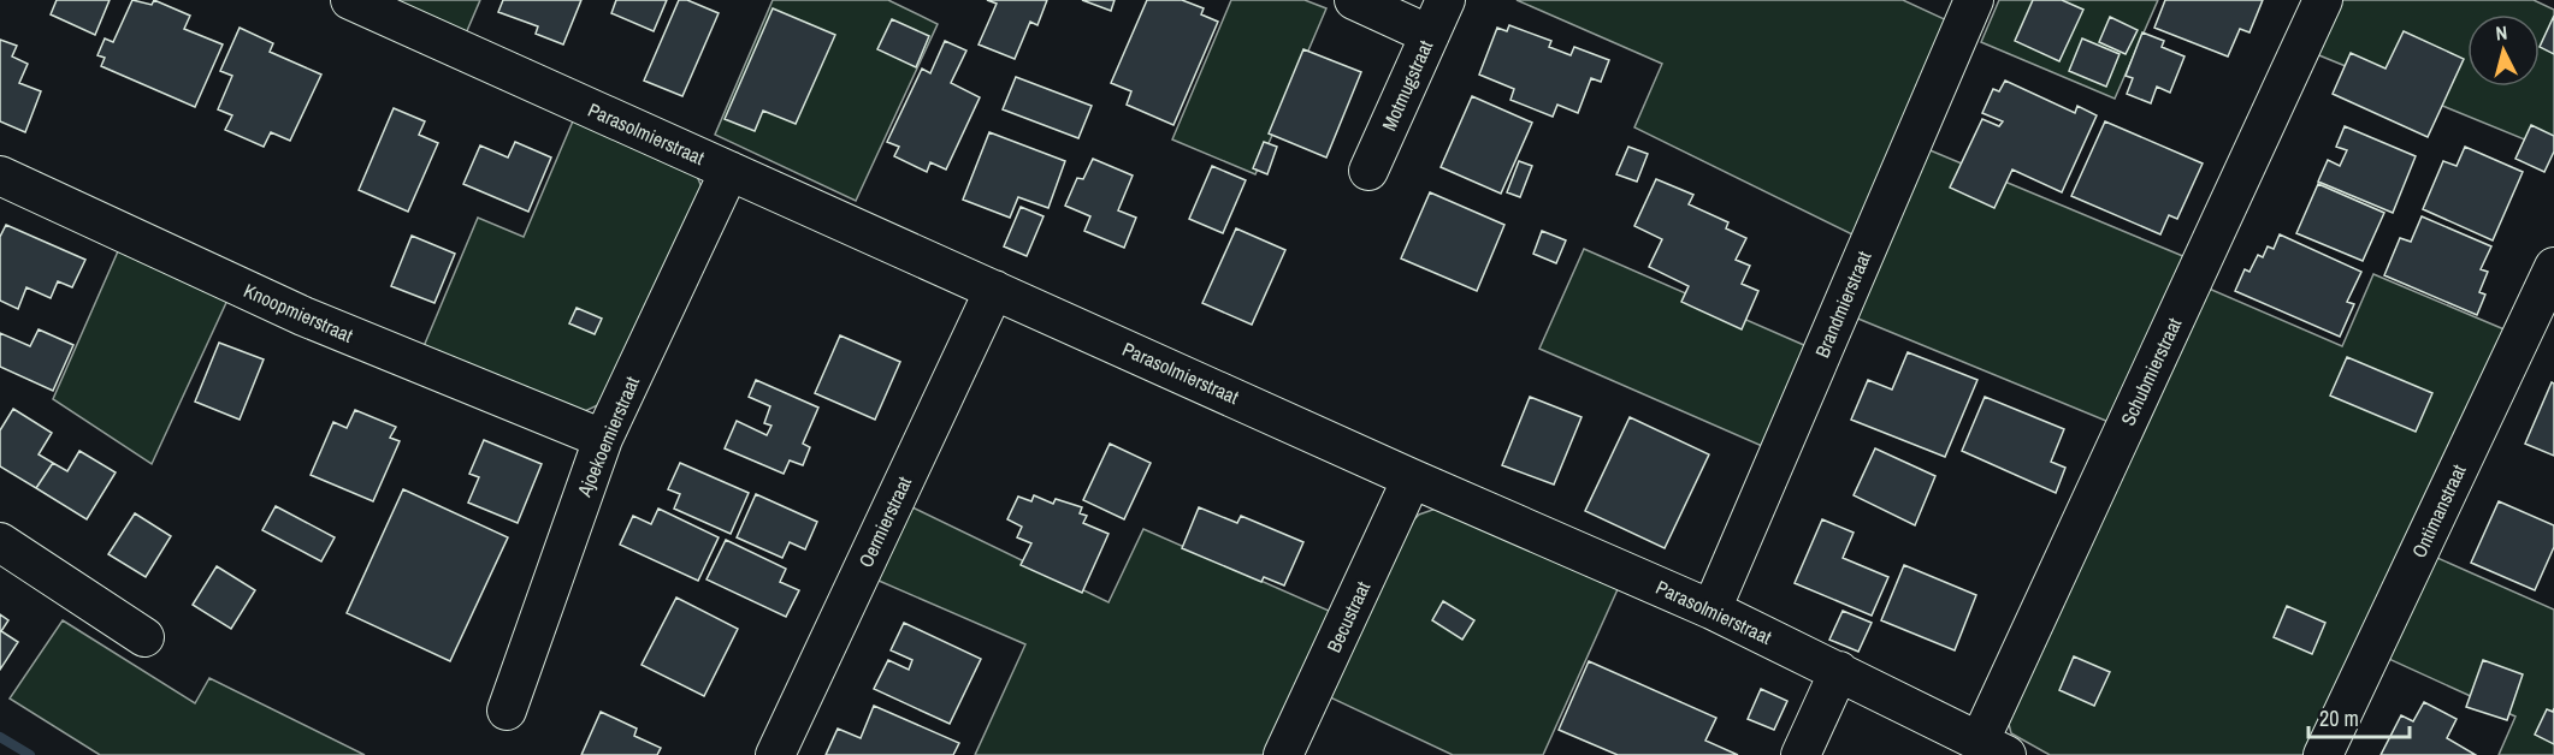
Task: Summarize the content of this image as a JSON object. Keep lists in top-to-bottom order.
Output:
{
  "streets": {
    "street": [
      "Motmugstraat",
      "Parasolmierstraat",
      "Brandmierstraat",
      "Knoopmierstraat",
      "Schubmierstraat",
      "Ajoekoemierstraat",
      "Ontimanstraat",
      "Oermierstraat",
      "Becustraat"
    ]
  },
  "crossings": [
    ["Parasolmierstraat", "Brandmierstraat"],
    ["Parasolmierstraat", "Schubmierstraat"],
    ["Parasolmierstraat", "Ajoekoemierstraat"],
    ["Parasolmierstraat", "Oermierstraat"],
    ["Parasolmierstraat", "Becustraat"],
    ["Knoopmierstraat", "Ajoekoemierstraat"]
  ],
  "scale_bar": "20 m",
  "north": "top"
}
